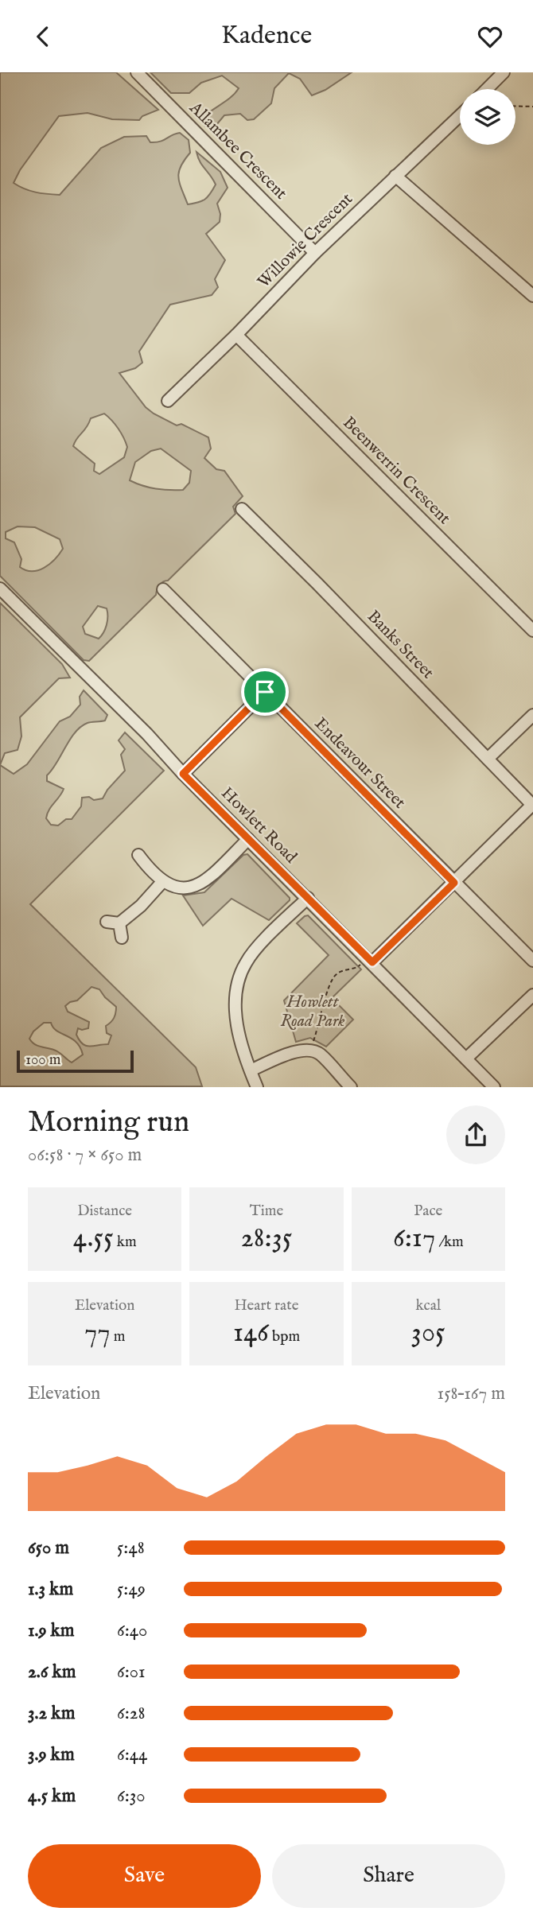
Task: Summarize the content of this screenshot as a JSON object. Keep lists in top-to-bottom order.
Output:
{
  "streets": {
    "street": [
      "Allambee Crescent",
      "Willowie Crescent",
      "Beenwerrin Crescent",
      "Banks Street",
      "Endeavour Street",
      "Howlett Road"
    ]
  },
  "crossings": [
    ["Allambee Crescent", "Willowie Crescent"],
    ["Willowie Crescent", "Beenwerrin Crescent"]
  ],
  "parks": ["Howlett Road Park"],
  "scale_bar": "100 m",
  "page": {
    "header": "Kadence",
    "scale": "100 m",
    "heading": ["Morning run", "06:58 · 7 × 650 m"],
    "stats": [
      ["Distance", "4.55 km"],
      ["Time", "28:35"],
      ["Pace", "6:17 /km"],
      ["Elevation", "77 m"],
      ["Heart rate", "146 bpm"],
      ["kcal", "305"]
    ],
    "chart": ["Elevation", "158–167 m"],
    "list": [
      {
        "name": "650 m",
        "note": "5:48"
      },
      {
        "name": "1.3 km",
        "note": "5:49"
      },
      {
        "name": "1.9 km",
        "note": "6:40"
      },
      {
        "name": "2.6 km",
        "note": "6:01"
      },
      {
        "name": "3.2 km",
        "note": "6:28"
      },
      {
        "name": "3.9 km",
        "note": "6:44"
      },
      {
        "name": "4.5 km",
        "note": "6:30"
      }
    ],
    "buttons": ["Save", "Share"]
  }
}
